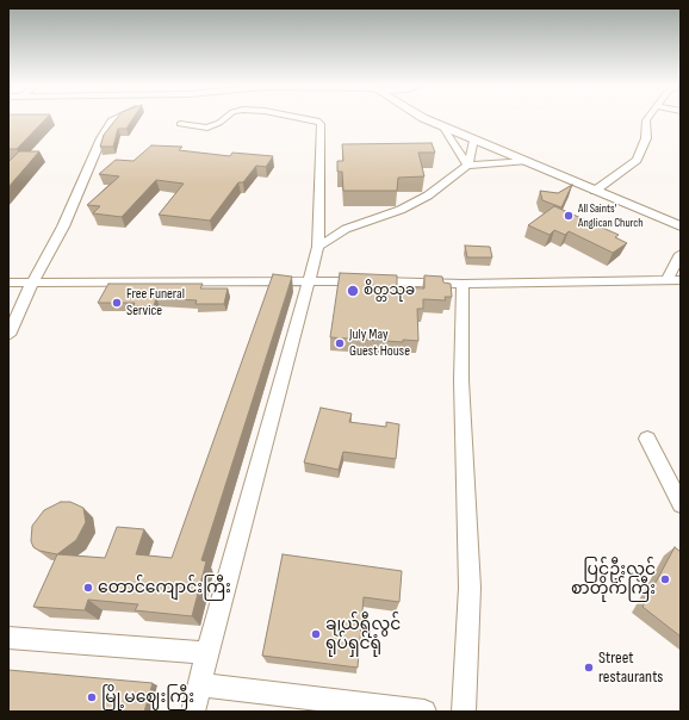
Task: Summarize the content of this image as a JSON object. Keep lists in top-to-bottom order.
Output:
{
  "places": [
    "All Saints' Anglican Church",
    "စိတ္တသုခ",
    "Free Funeral Service",
    "July May Guest House",
    "ပြင်ဦးလွင် စာတိုက်ကြီး",
    "တောင်ကျောင်းကြီး",
    "ချယ်ရီလွင် ရုပ်ရှင်ရုံ",
    "Street restaurants",
    "မြို့မဈေးကြီး"
  ]
}
